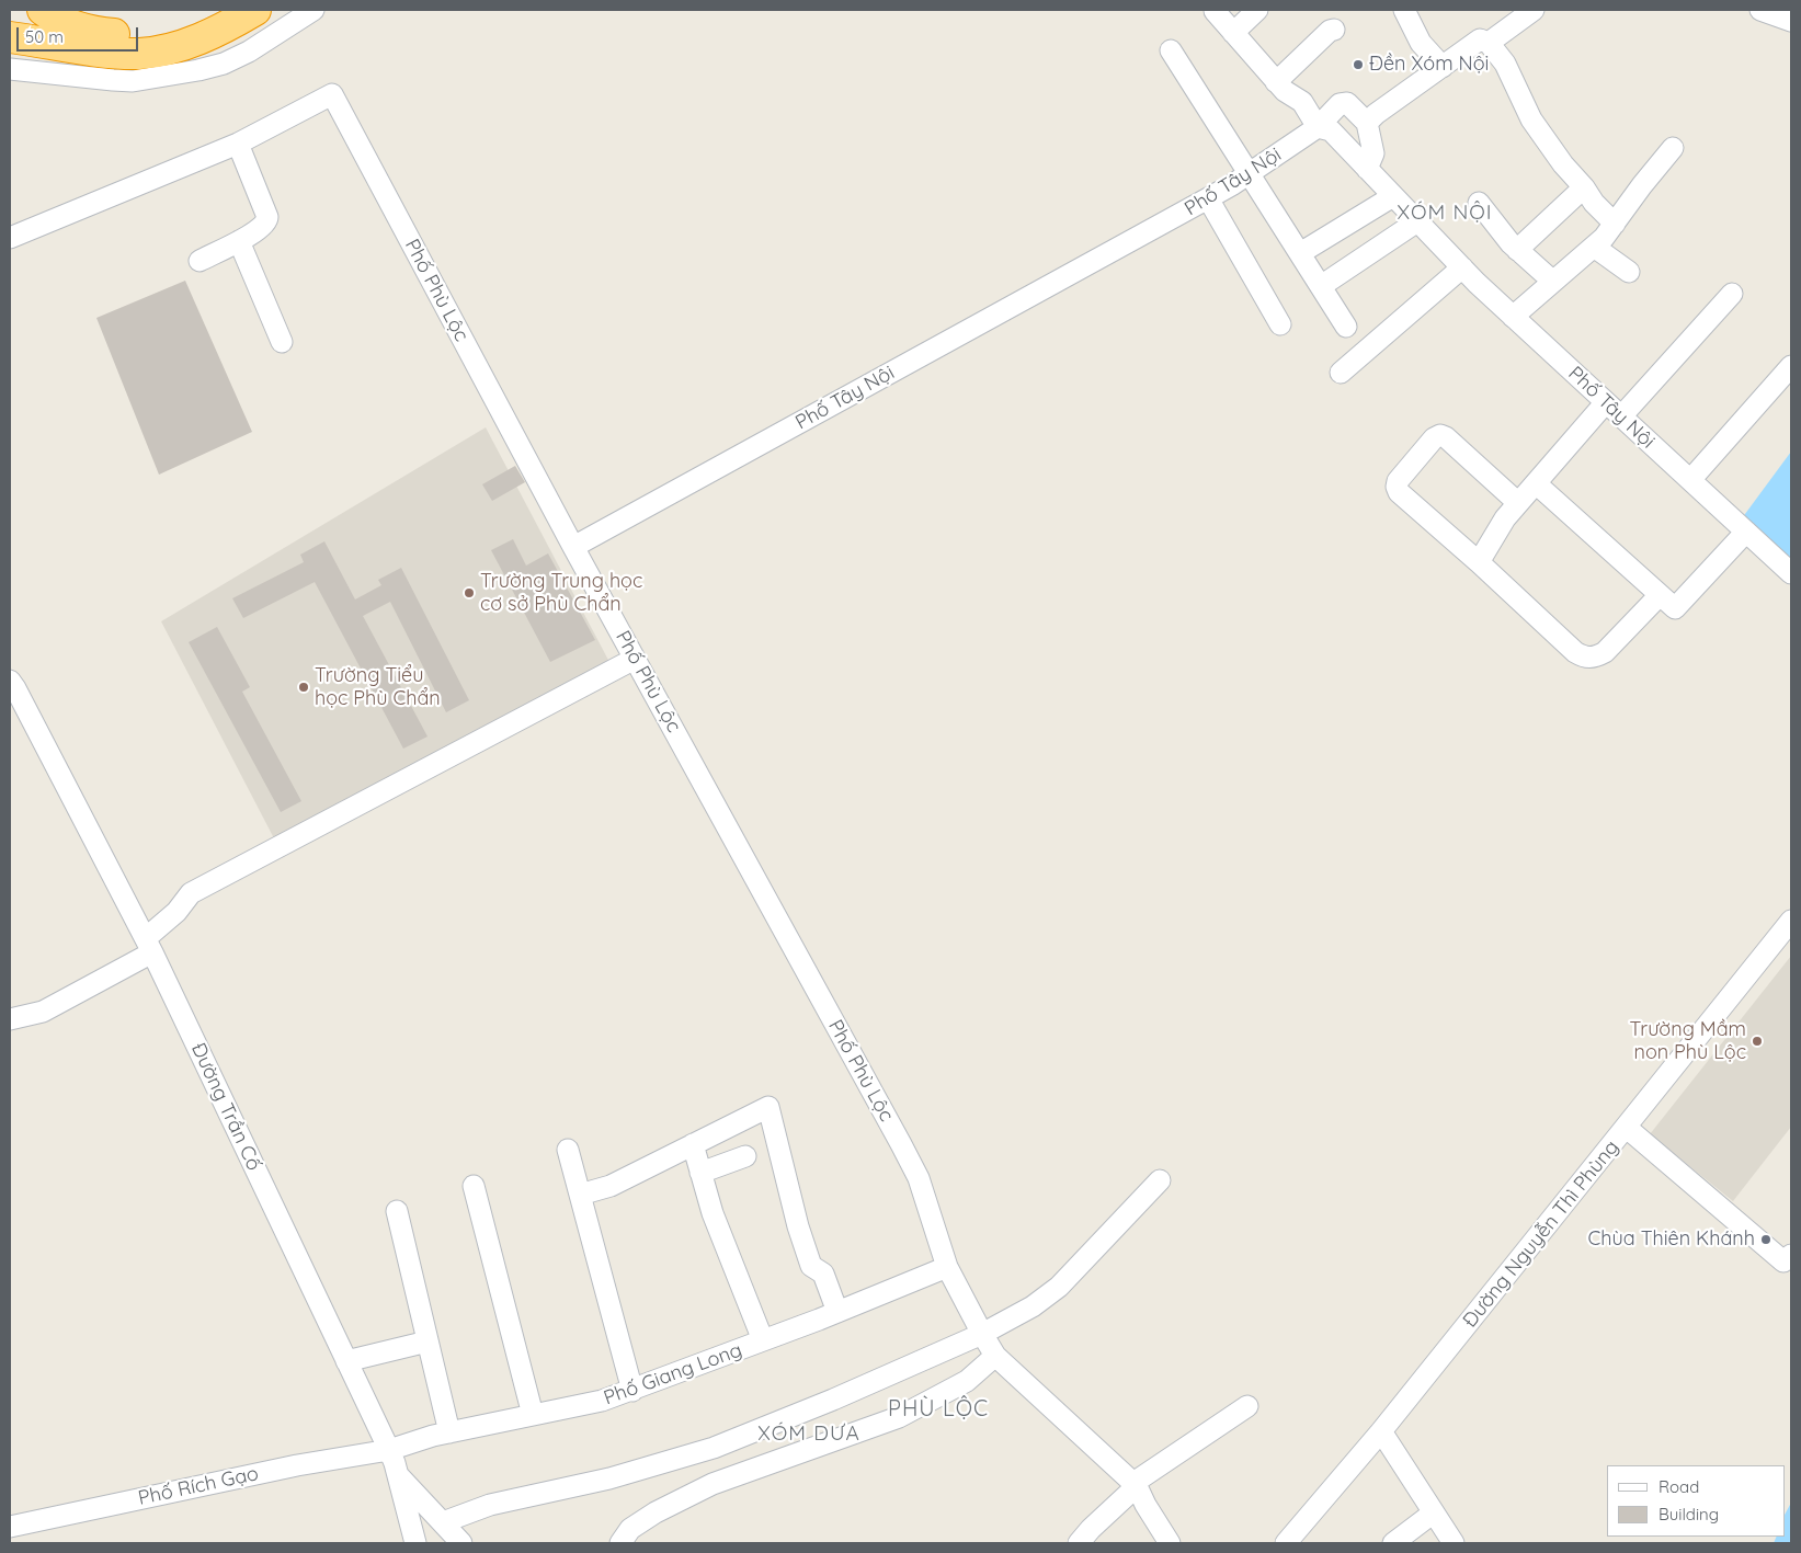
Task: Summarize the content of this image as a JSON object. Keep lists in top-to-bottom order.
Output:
{
  "streets": {
    "street": [
      "Phố Tây Nội",
      "Phố Phù Lộc",
      "Đường Trần Cố",
      "Đường Nguyễn Thì Phùng",
      "Phố Giang Long",
      "Phố Rích Gạo"
    ]
  },
  "crossings": [
    ["Phố Tây Nội", "Phố Phù Lộc"],
    ["Phố Phù Lộc", "Phố Giang Long"],
    ["Đường Trần Cố", "Phố Giang Long"],
    ["Đường Trần Cố", "Phố Rích Gạo"],
    ["Phố Giang Long", "Phố Rích Gạo"]
  ],
  "districts": ["XÓM NỘI", "PHÙ LỘC", "XÓM DƯA"],
  "places": [
    "Đền Xóm Nội",
    "Trường Trung học cơ sở Phù Chẩn",
    "Trường Tiểu học Phù Chẩn",
    "Trường Mầm non Phù Lộc",
    "Chùa Thiên Khánh"
  ],
  "legend": ["Road", "Building"],
  "scale_bar": "50 m"
}
